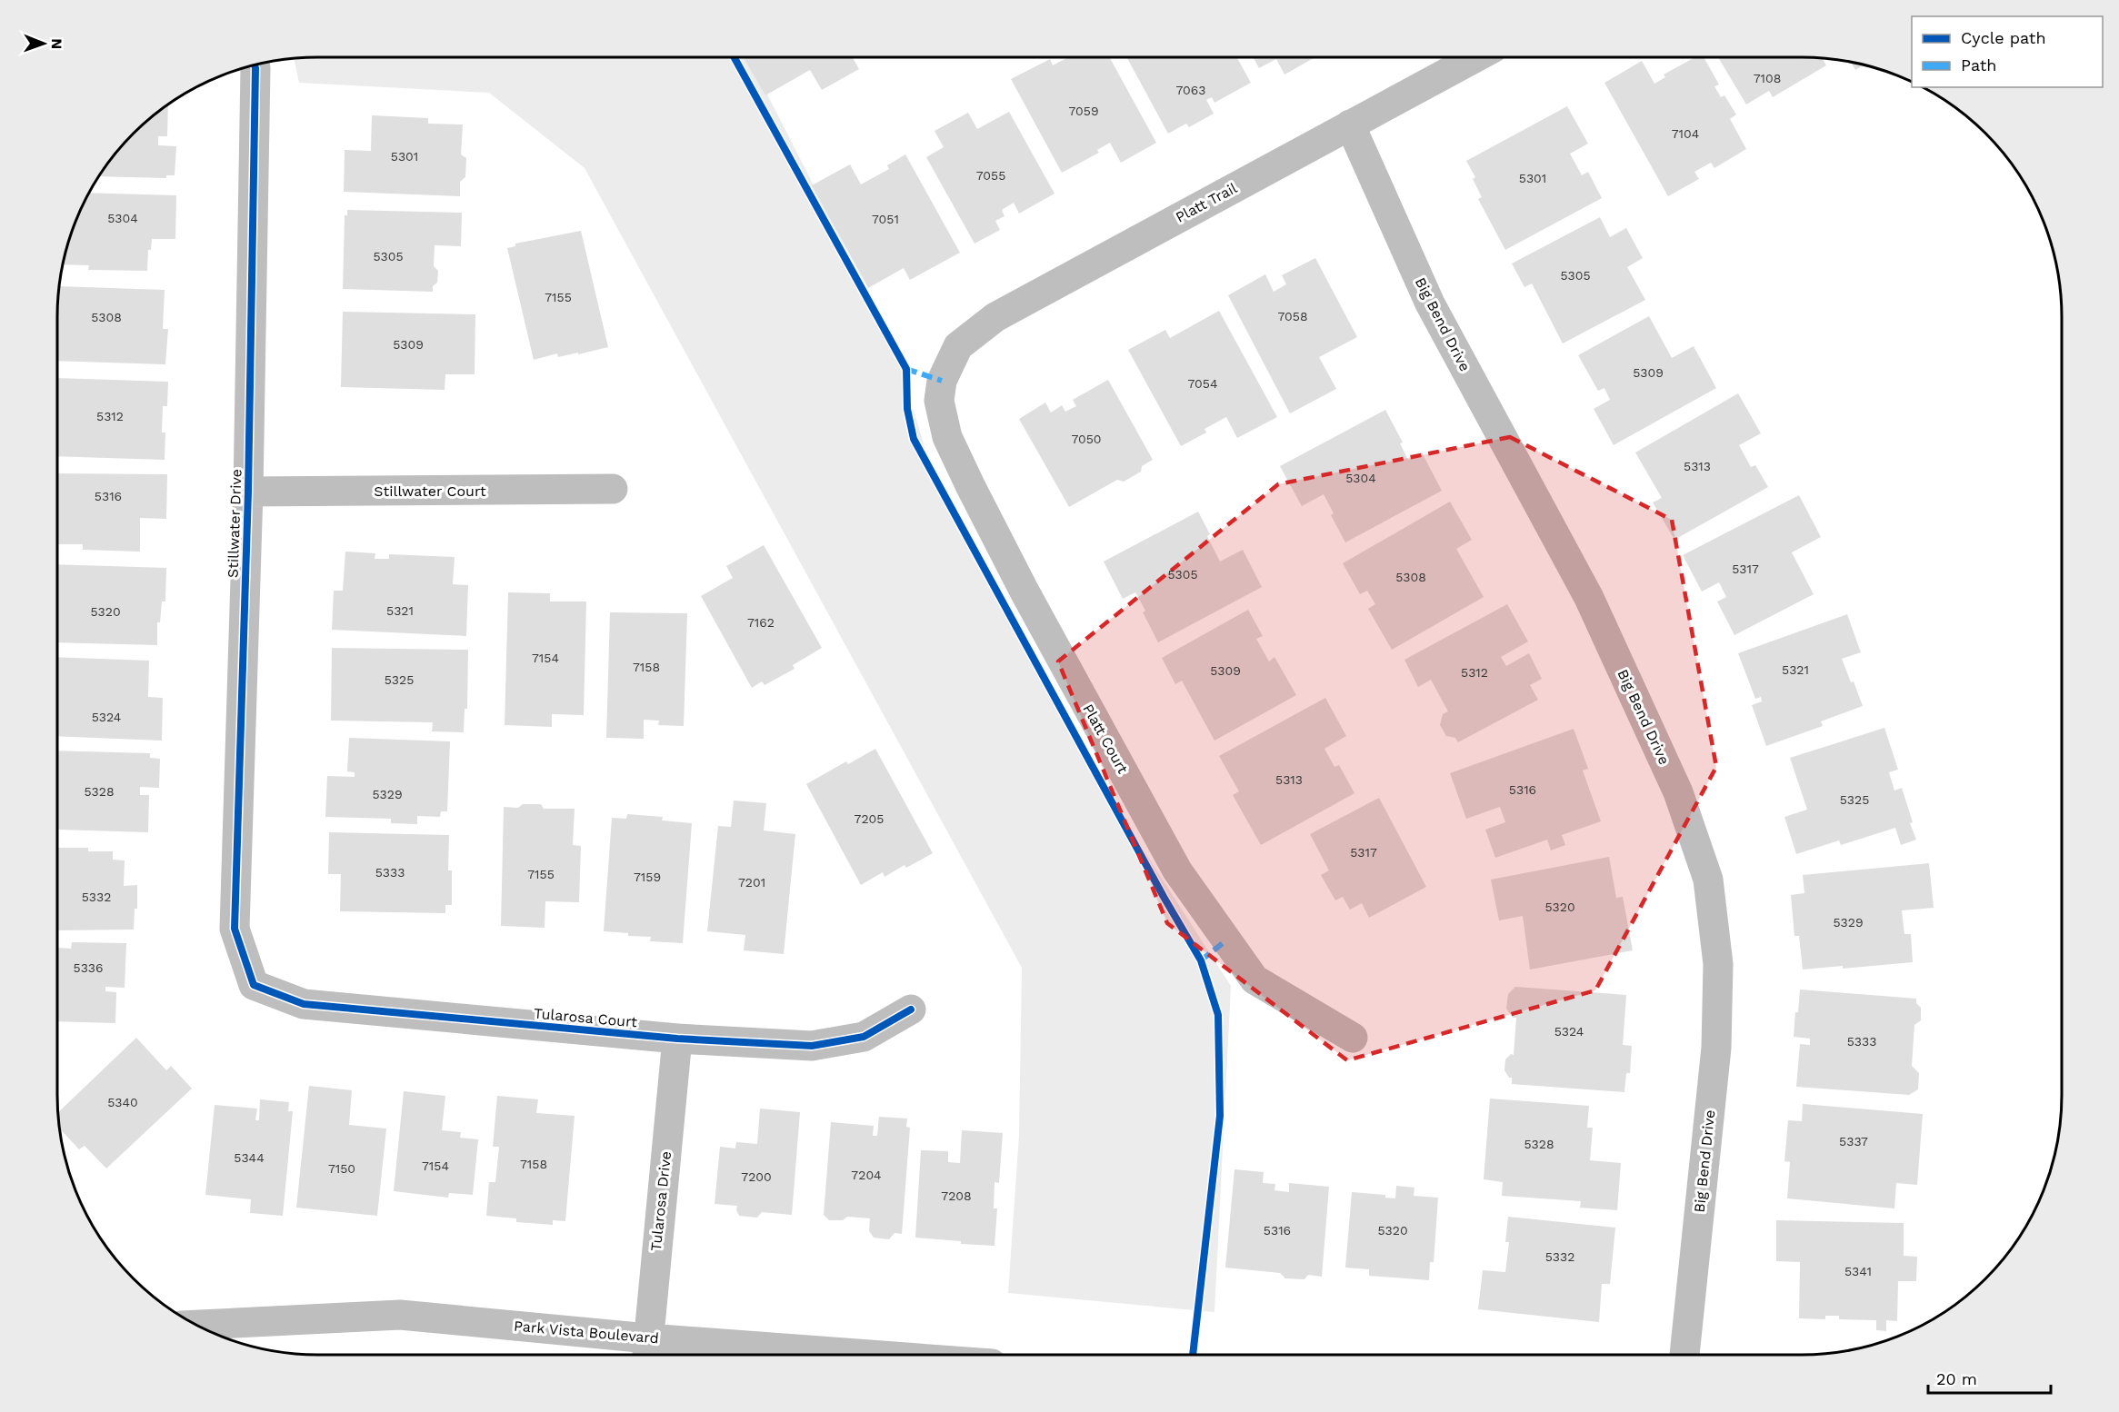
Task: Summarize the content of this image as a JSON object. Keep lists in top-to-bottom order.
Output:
{
  "streets": {
    "street": [
      "Platt Trail",
      "Big Bend Drive",
      "Stillwater Court",
      "Stillwater Drive",
      "Platt Court",
      "Tularosa Court",
      "Tularosa Drive",
      "Park Vista Boulevard"
    ]
  },
  "crossings": [
    ["Platt Trail", "Big Bend Drive"],
    ["Platt Trail", "Platt Court"],
    ["Stillwater Court", "Stillwater Drive"],
    ["Stillwater Drive", "Tularosa Court"],
    ["Tularosa Court", "Tularosa Drive"],
    ["Tularosa Drive", "Park Vista Boulevard"]
  ],
  "house_numbers": [
    "7108",
    "7063",
    "7059",
    "7104",
    "5301",
    "7055",
    "5301",
    "5304",
    "7051",
    "5305",
    "5305",
    "7155",
    "7058",
    "5308",
    "5309",
    "5309",
    "7054",
    "5312",
    "7050",
    "5313",
    "5304",
    "5316",
    "5317",
    "5305",
    "5308",
    "5321",
    "5320",
    "7162",
    "7154",
    "7158",
    "5321",
    "5309",
    "5312",
    "5325",
    "5324",
    "5313",
    "5316",
    "5328",
    "5329",
    "5325",
    "7205",
    "5317",
    "5333",
    "7155",
    "7159",
    "7201",
    "5332",
    "5320",
    "5329",
    "5336",
    "5324",
    "5333",
    "5340",
    "5337",
    "5328",
    "5344",
    "7158",
    "7154",
    "7150",
    "7204",
    "7200",
    "7208",
    "5316",
    "5320",
    "5332",
    "5341"
  ],
  "legend": ["Cycle path", "Path"],
  "scale_bar": "20 m",
  "north": "right"
}
